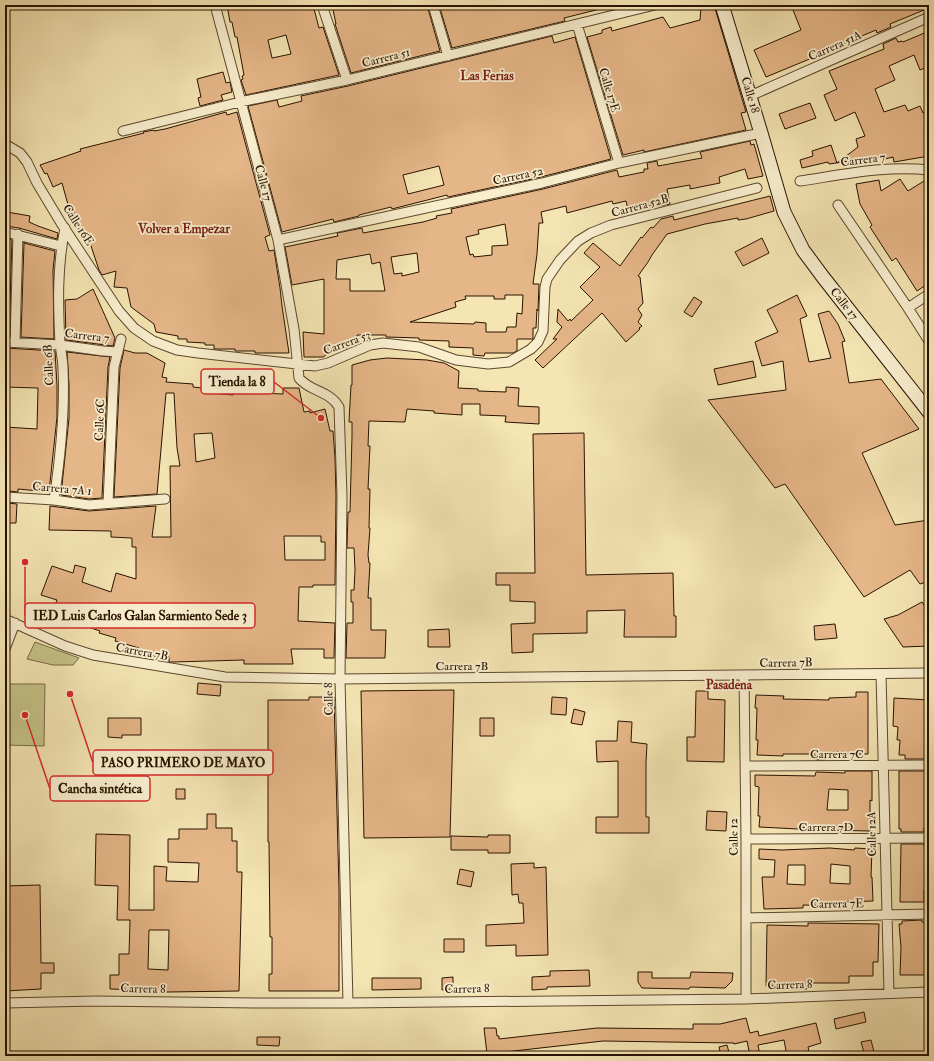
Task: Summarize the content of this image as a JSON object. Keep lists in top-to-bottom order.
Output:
{
  "streets": {
    "main road": ["Calle 18", "Calle 17"],
    "street": [
      "Carrera 51A",
      "Carrera 51",
      "Calle 17E",
      "Carrera 7",
      "Carrera 52",
      "Carrera 52B",
      "Calle 16E",
      "Carrera 53",
      "Calle 6B",
      "Calle 6C",
      "Carrera 7A 1",
      "Carrera 7B",
      "Calle 8",
      "Carrera 7C",
      "Carrera 7D",
      "Calle 12A",
      "Calle 12",
      "Carrera 7E",
      "Carrera 8"
    ]
  },
  "crossings": [
    ["Carrera 51A", "Calle 18"],
    ["Carrera 51", "Calle 17E"],
    ["Carrera 51", "Calle 17"],
    ["Calle 17E", "Carrera 52"],
    ["Calle 18", "Carrera 52"],
    ["Calle 18", "Calle 17"],
    ["Carrera 7", "Calle 6B"],
    ["Carrera 7", "Calle 6C"],
    ["Carrera 52", "Calle 17"],
    ["Calle 17", "Carrera 53"],
    ["Calle 17", "Calle 8"],
    ["Carrera 52B", "Carrera 53"],
    ["Calle 16E", "Carrera 53"],
    ["Calle 16E", "Calle 6B"],
    ["Carrera 53", "Calle 8"],
    ["Calle 6B", "Carrera 7A 1"],
    ["Calle 6C", "Carrera 7A 1"],
    ["Carrera 7B", "Calle 8"],
    ["Carrera 7B", "Calle 12A"],
    ["Carrera 7B", "Calle 12"],
    ["Calle 8", "Carrera 8"],
    ["Carrera 7C", "Calle 12A"],
    ["Carrera 7C", "Calle 12"],
    ["Carrera 7D", "Calle 12A"],
    ["Carrera 7D", "Calle 12"],
    ["Calle 12A", "Carrera 7E"],
    ["Calle 12A", "Carrera 8"],
    ["Calle 12", "Carrera 7E"],
    ["Calle 12", "Carrera 8"]
  ],
  "districts": ["Las Ferias", "Volver a Empezar", "Pasadena"],
  "places": [
    "Tienda la 8",
    "IED Luis Carlos Galan Sarmiento Sede 3",
    "PASO PRIMERO DE MAYO",
    "Cancha sintética"
  ]
}
